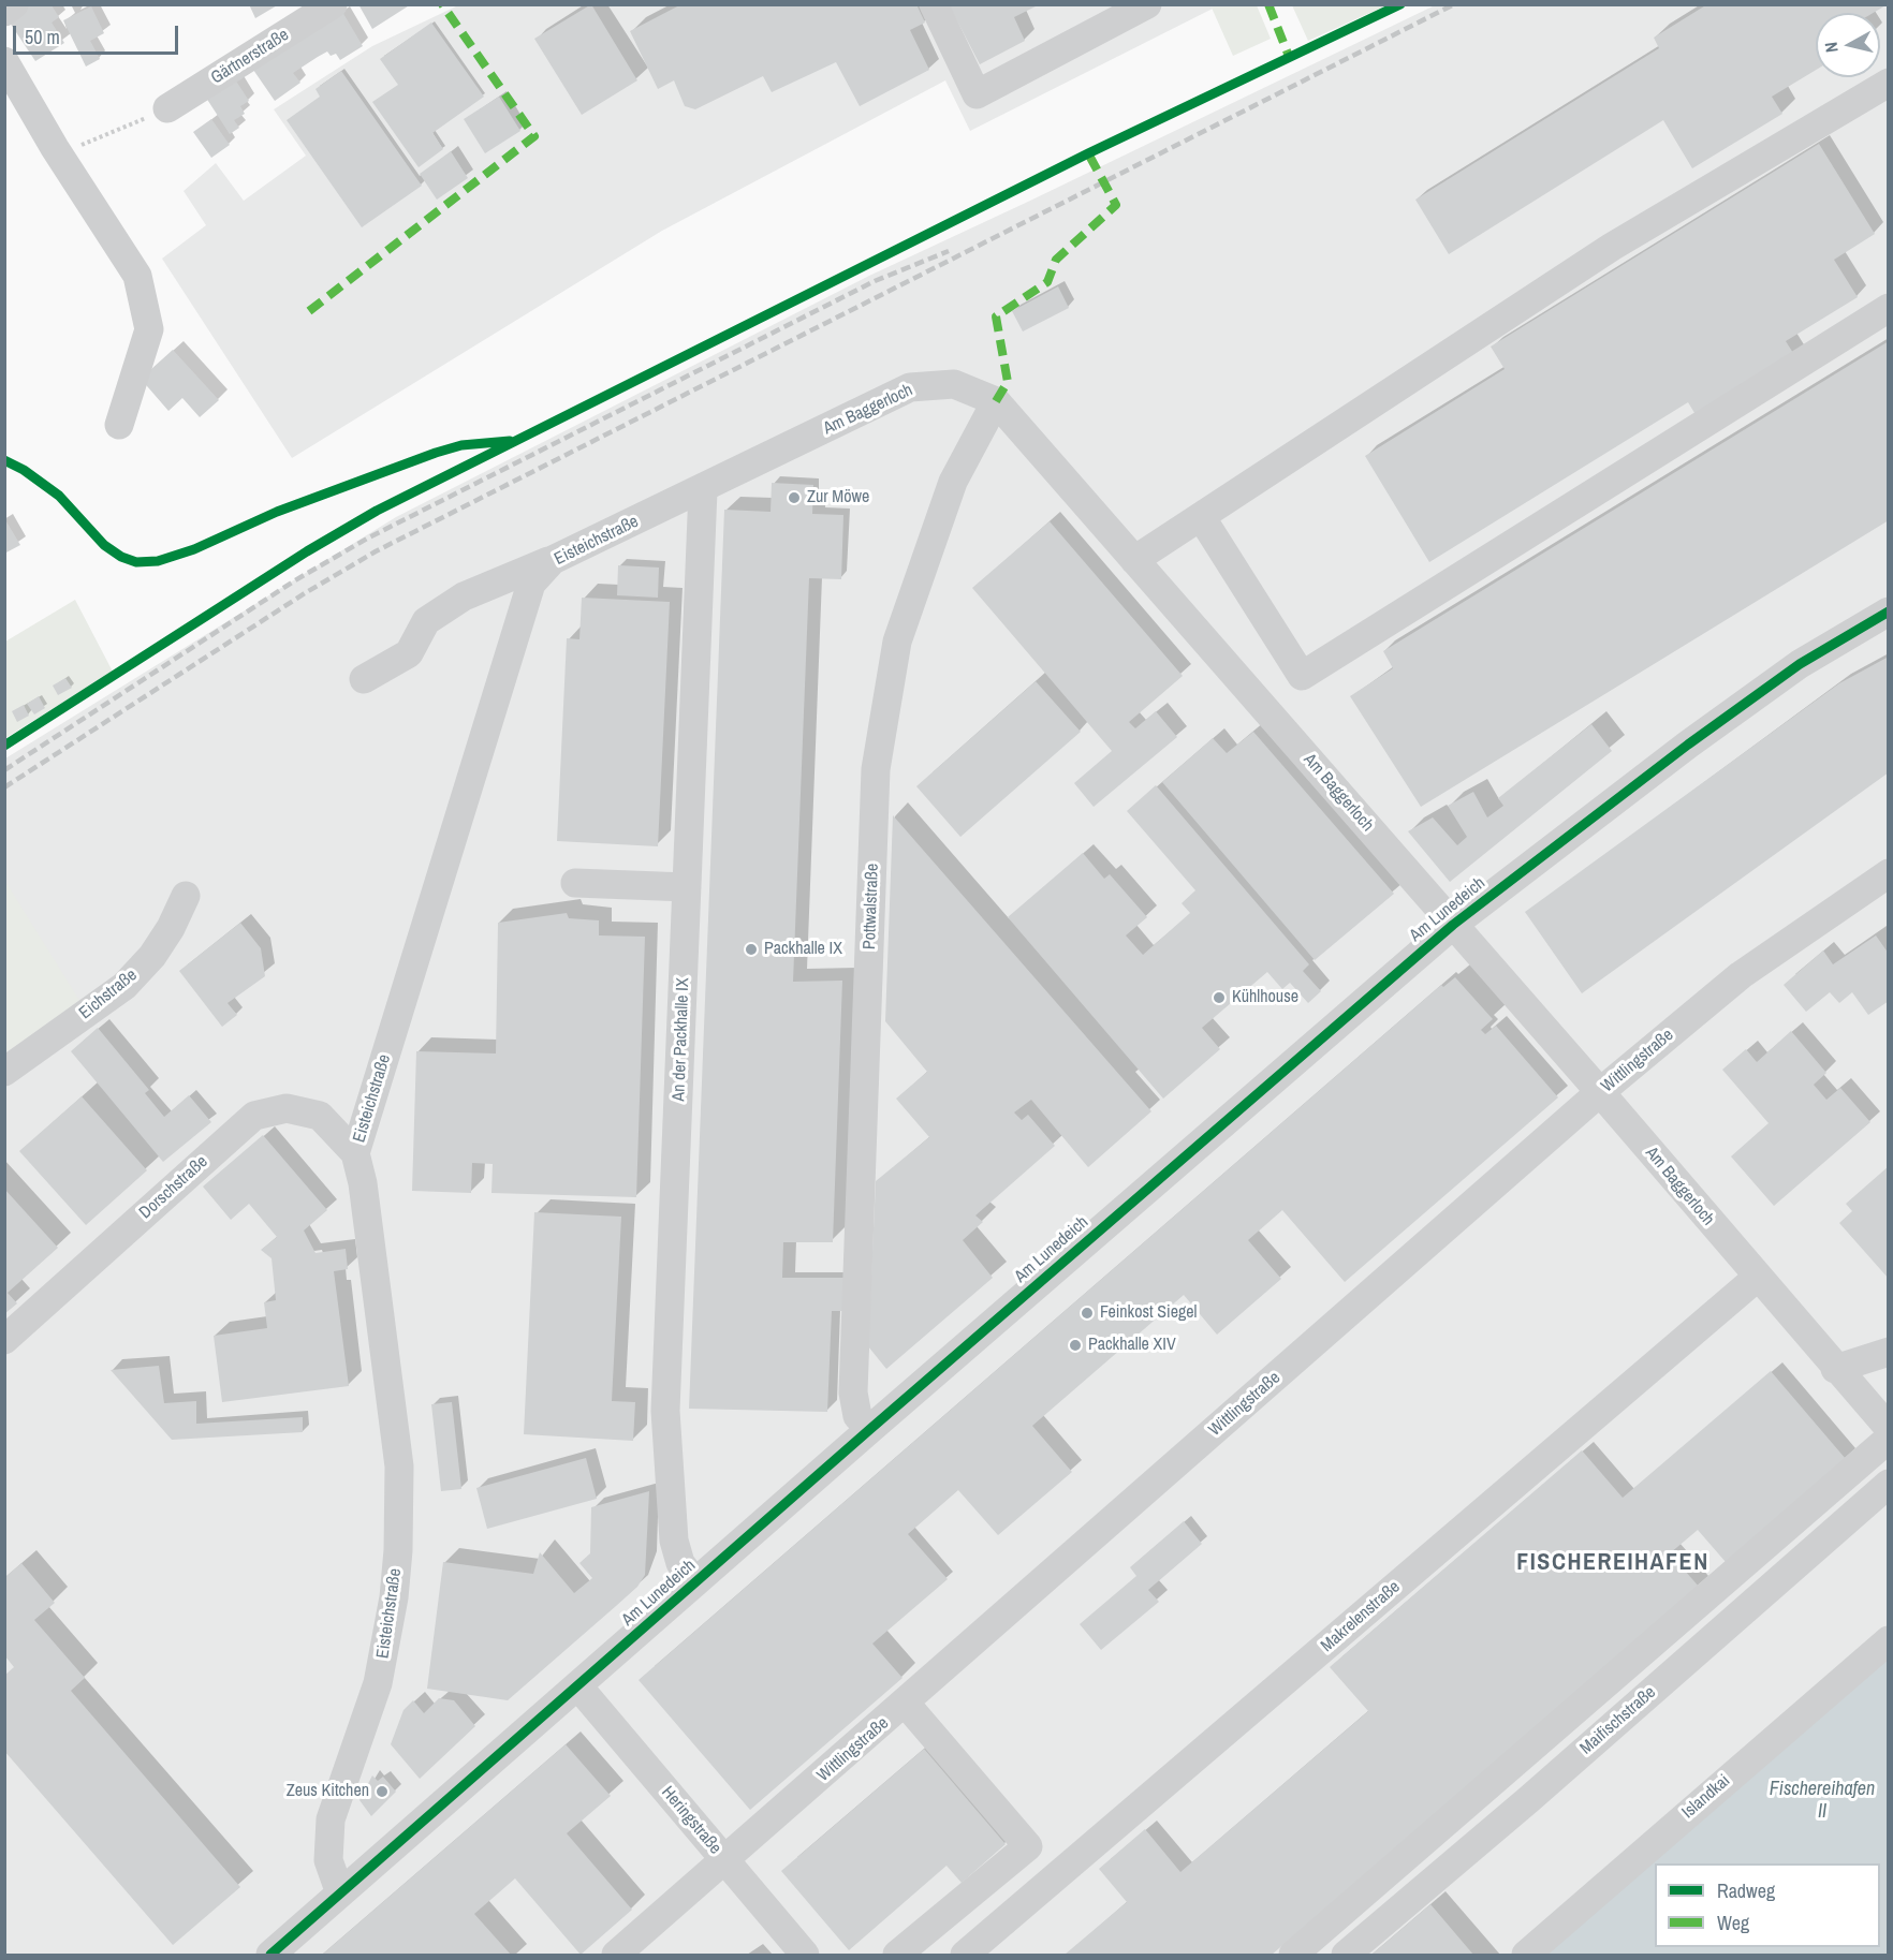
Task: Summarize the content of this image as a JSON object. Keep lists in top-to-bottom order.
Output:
{
  "streets": {
    "street": [
      "Gärtnerstraße",
      "Am Baggerloch",
      "Eisteichstraße",
      "Pottwalstraße",
      "Am Lunedeich",
      "Eichstraße",
      "An der Packhalle IX",
      "Wittlingstraße",
      "Dorschstraße",
      "Makrelenstraße",
      "Maifischstraße",
      "Islandkai",
      "Heringstraße"
    ]
  },
  "crossings": [
    ["Am Baggerloch", "Eisteichstraße"],
    ["Am Baggerloch", "Pottwalstraße"],
    ["Am Baggerloch", "Am Lunedeich"],
    ["Am Baggerloch", "An der Packhalle IX"],
    ["Am Baggerloch", "Wittlingstraße"],
    ["Am Baggerloch", "Makrelenstraße"],
    ["Eisteichstraße", "Am Lunedeich"],
    ["Eisteichstraße", "An der Packhalle IX"],
    ["Eisteichstraße", "Dorschstraße"],
    ["Pottwalstraße", "Am Lunedeich"],
    ["Am Lunedeich", "An der Packhalle IX"],
    ["Am Lunedeich", "Heringstraße"],
    ["Wittlingstraße", "Heringstraße"]
  ],
  "districts": ["FISCHEREIHAFEN"],
  "water": ["Fischereihafen II"],
  "places": [
    "Zur Möwe",
    "Packhalle IX",
    "Kühlhouse",
    "Feinkost Siegel",
    "Packhalle XIV",
    "Zeus Kitchen"
  ],
  "legend": ["Radweg", "Weg"],
  "scale_bar": "50 m",
  "north": "left"
}
